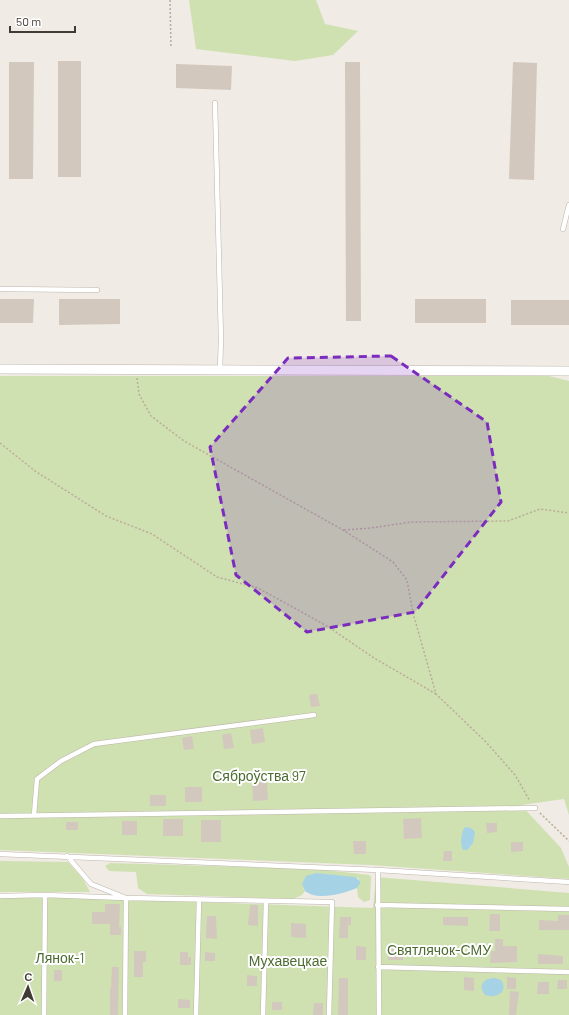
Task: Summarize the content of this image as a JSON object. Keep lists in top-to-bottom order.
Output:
{
  "parks": [
    "Сяброўства 97",
    "Святлячок-СМУ",
    "Лянок-1",
    "Мухавецкае"
  ],
  "scale_bar": "50 m",
  "north": "top"
}
